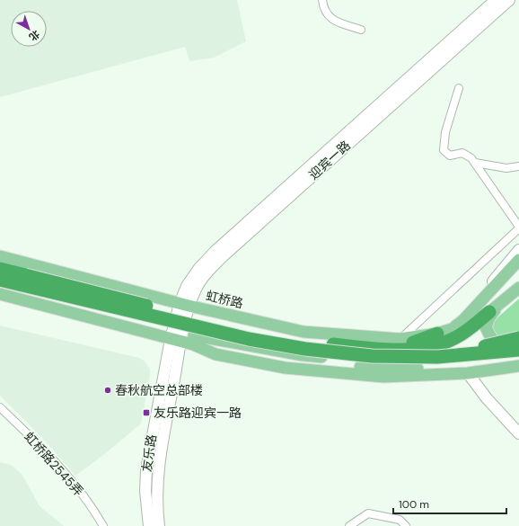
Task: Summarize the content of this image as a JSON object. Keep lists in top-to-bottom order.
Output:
{
  "streets": {
    "main road": ["迎宾一路", "虹桥路", "友乐路"],
    "street": ["虹桥路2545弄"]
  },
  "crossings": [
    ["迎宾一路", "虹桥路"],
    ["迎宾一路", "友乐路"]
  ],
  "places": {
    "other": ["春秋航空总部楼"],
    "transit": ["友乐路迎宾一路"]
  },
  "scale_bar": "100 m",
  "north": "bottom right"
}
